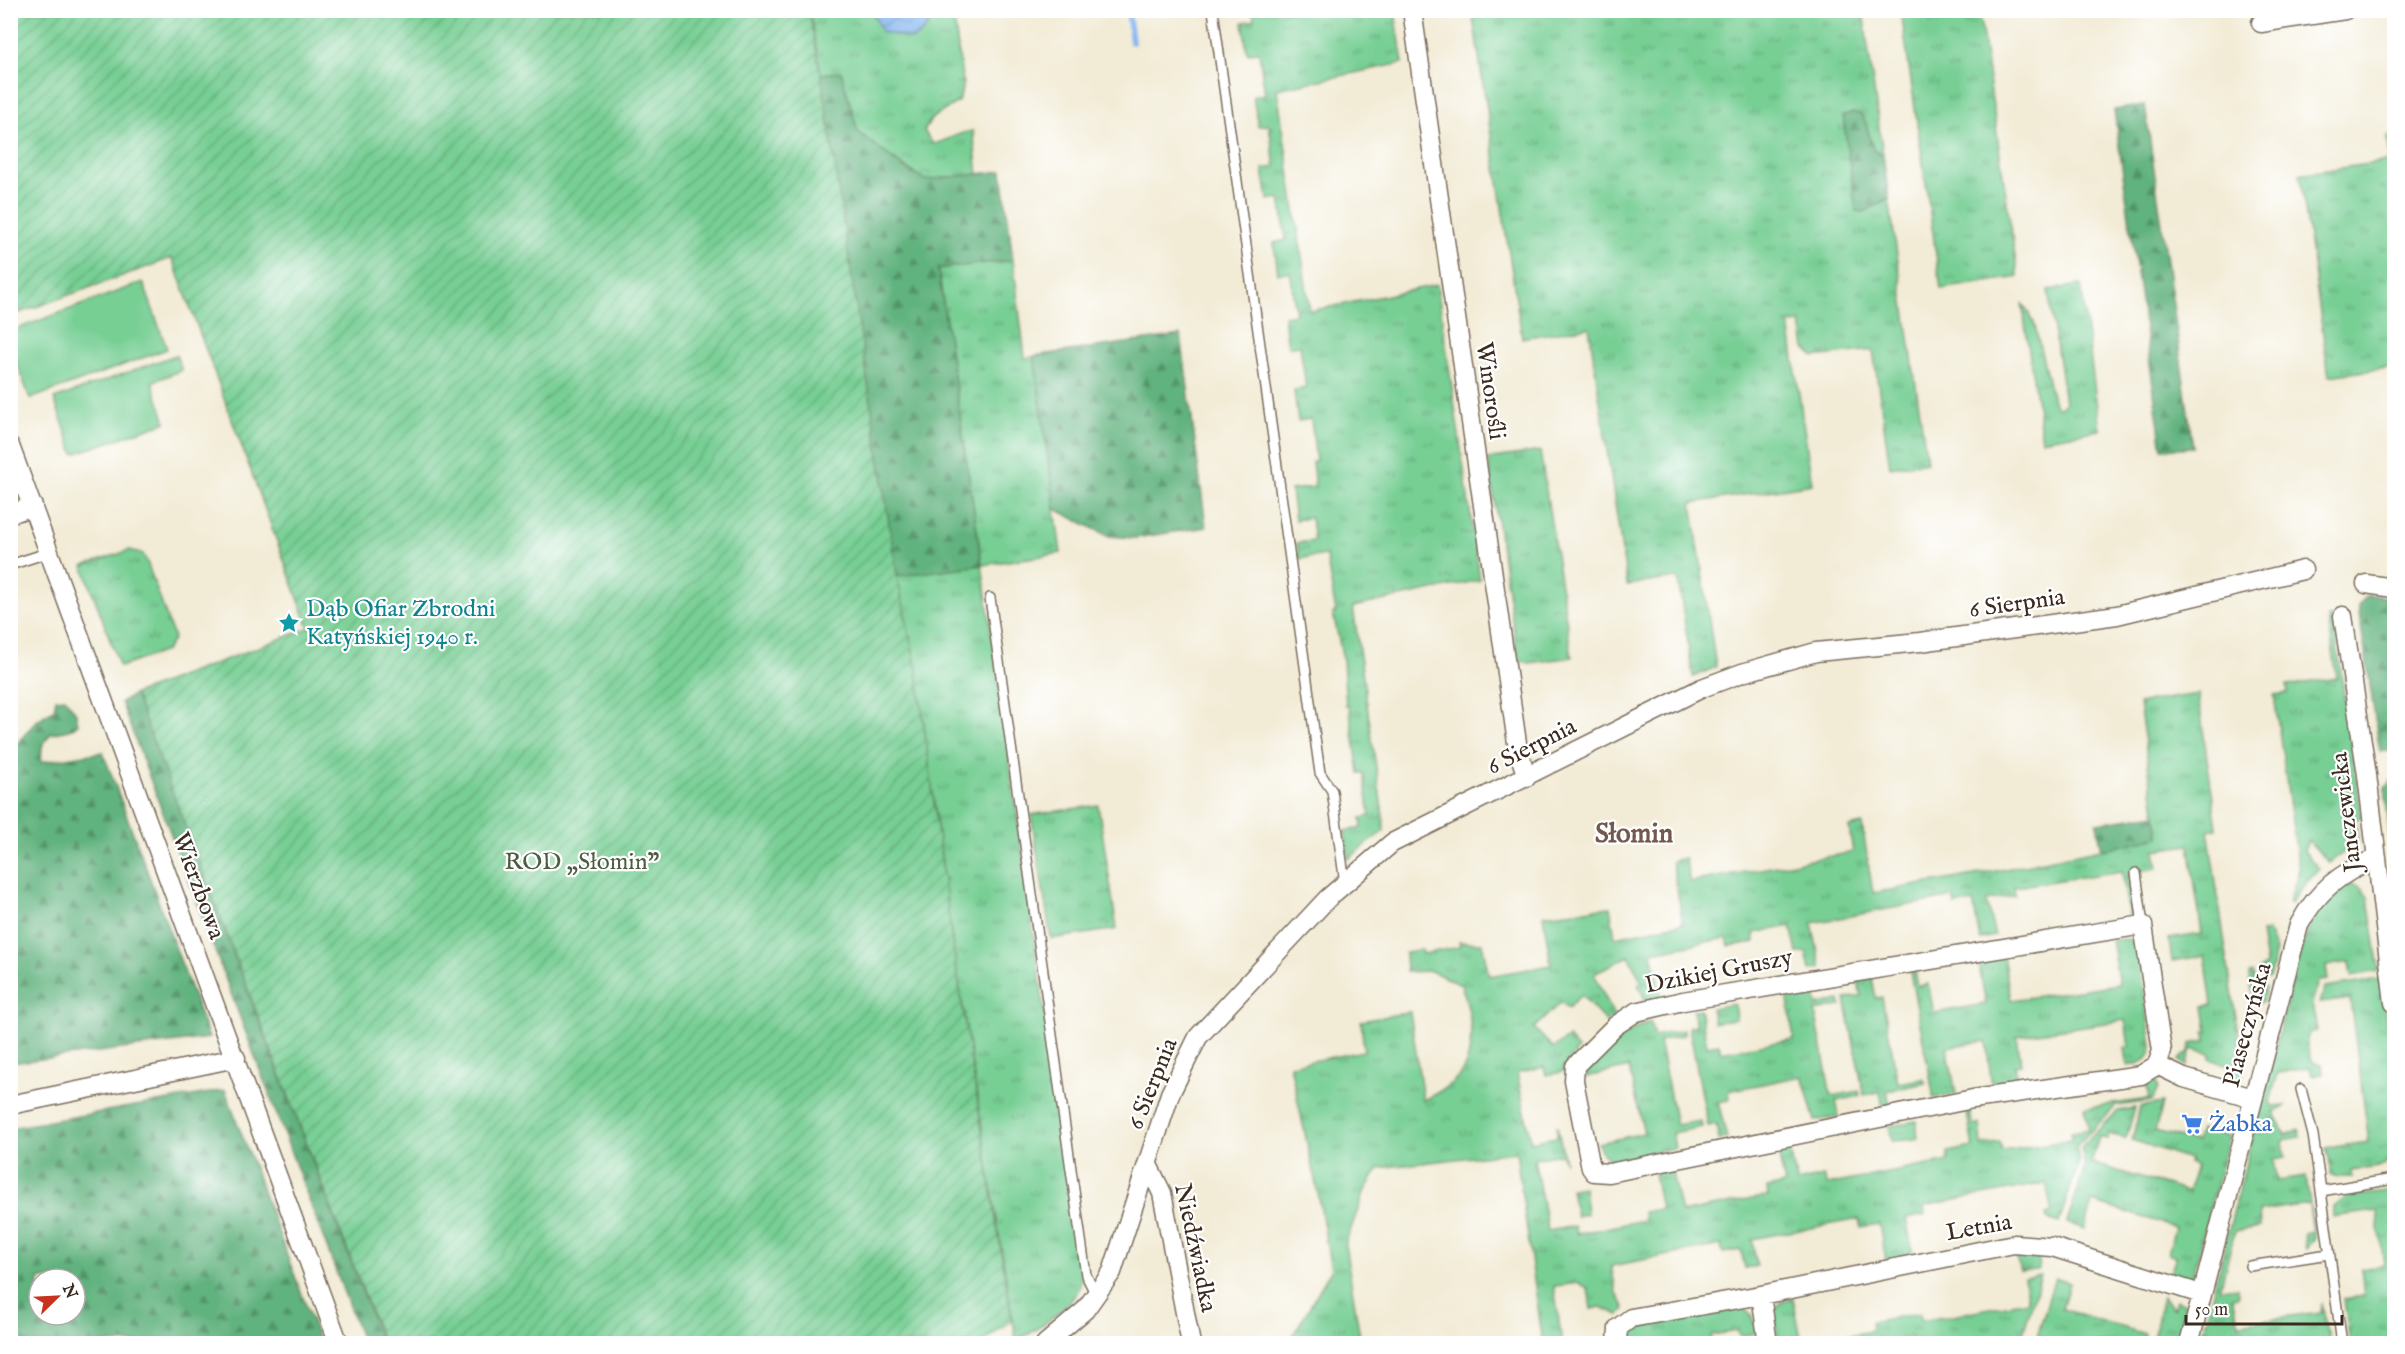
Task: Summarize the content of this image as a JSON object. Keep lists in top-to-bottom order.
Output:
{
  "streets": {
    "street": [
      "Winorośli",
      "6 Sierpnia",
      "Janczewicka",
      "Wierzbowa",
      "Dzikiej Gruszy",
      "Piaseczyńska",
      "Letnia",
      "Niedźwiadka"
    ]
  },
  "crossings": [
    ["Winorośli", "6 Sierpnia"],
    ["6 Sierpnia", "Niedźwiadka"],
    ["Janczewicka", "Piaseczyńska"],
    ["Piaseczyńska", "Letnia"]
  ],
  "districts": ["Słomin"],
  "parks": ["ROD „Słomin”"],
  "places": {
    "place": ["Dąb Ofiar Zbrodni Katyńskiej 1940 r."],
    "supermarket": ["Żabka"]
  },
  "scale_bar": "50 m",
  "north": "top right"
}
